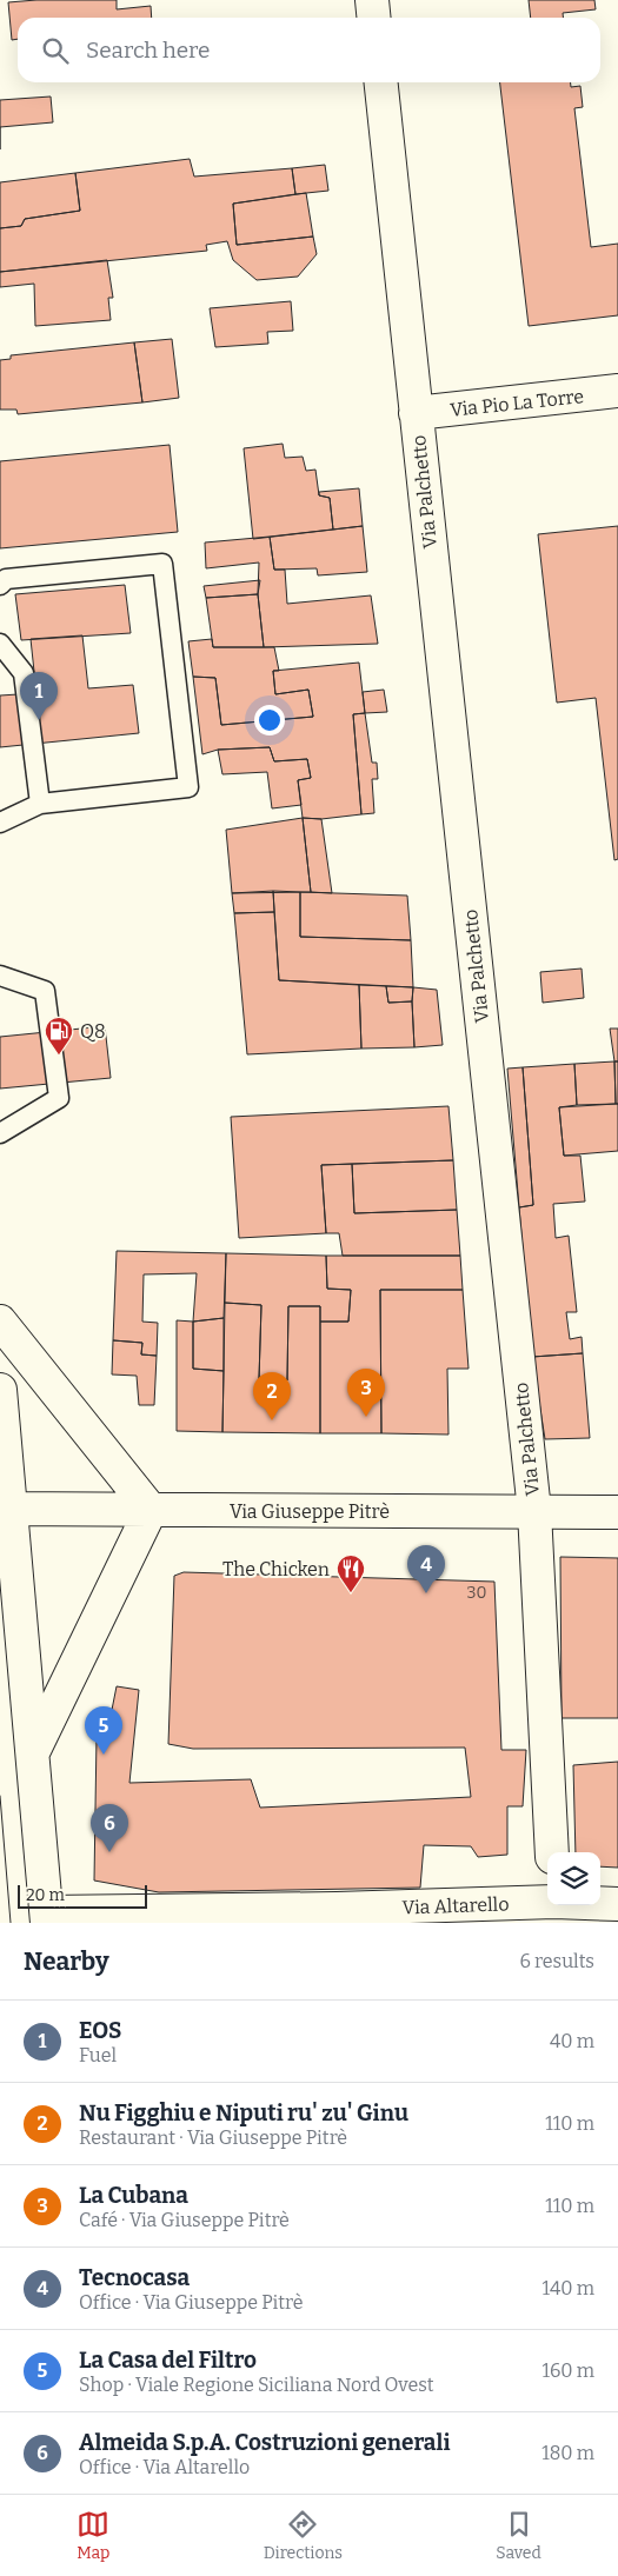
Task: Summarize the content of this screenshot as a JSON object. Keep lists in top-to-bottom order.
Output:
{
  "streets": {
    "street": [
      "Via Pio La Torre",
      "Via Palchetto",
      "Via Giuseppe Pitrè",
      "Via Altarello"
    ]
  },
  "crossings": [
    ["Via Pio La Torre", "Via Palchetto"],
    ["Via Palchetto", "Via Giuseppe Pitrè"]
  ],
  "places": {
    "fuel station": ["Q8"],
    "restaurant": ["The Chicken"]
  },
  "house_numbers": ["30"],
  "scale_bar": "20 m",
  "page": {
    "search": "Search here",
    "pins": [
      "1",
      "3",
      "2",
      "4",
      "5",
      "6"
    ],
    "scale": "20 m",
    "heading": ["Nearby", "6 results"],
    "list": [
      {
        "mark": "1",
        "name": "EOS",
        "note": "Fuel",
        "value": "40 m"
      },
      {
        "mark": "2",
        "name": "Nu Figghiu e Niputi ru' zu' Ginu",
        "note": "Restaurant · Via Giuseppe Pitrè",
        "value": "110 m"
      },
      {
        "mark": "3",
        "name": "La Cubana",
        "note": "Café · Via Giuseppe Pitrè",
        "value": "110 m"
      },
      {
        "mark": "4",
        "name": "Tecnocasa",
        "note": "Office · Via Giuseppe Pitrè",
        "value": "140 m"
      },
      {
        "mark": "5",
        "name": "La Casa del Filtro",
        "note": "Shop · Viale Regione Siciliana Nord Ovest",
        "value": "160 m"
      },
      {
        "mark": "6",
        "name": "Almeida S.p.A. Costruzioni generali",
        "note": "Office · Via Altarello",
        "value": "180 m"
      }
    ],
    "nav": ["Map", "Directions", "Saved"]
  }
}
